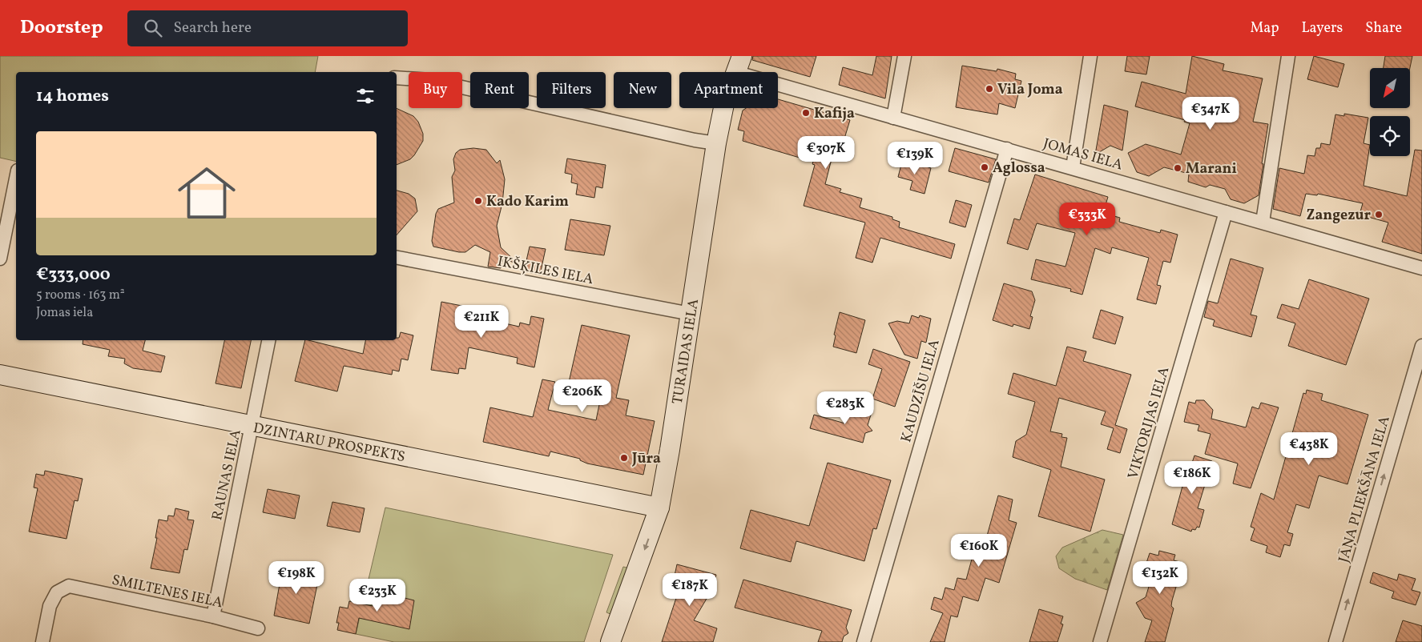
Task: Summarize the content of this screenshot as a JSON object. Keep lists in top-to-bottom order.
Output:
{
  "streets": {
    "street": [
      "JOMAS IELA",
      "IKŠĶILES IELA",
      "TURAIDAS IELA",
      "KAUDZĪŠU IELA",
      "VIKTORIJAS IELA",
      "DZINTARU PROSPEKTS",
      "RAUNAS IELA",
      "JĀŅA PLIEKŠĀNA IELA",
      "SMILTENES IELA"
    ]
  },
  "crossings": [
    ["JOMAS IELA", "TURAIDAS IELA"],
    ["JOMAS IELA", "KAUDZĪŠU IELA"],
    ["JOMAS IELA", "VIKTORIJAS IELA"],
    ["IKŠĶILES IELA", "TURAIDAS IELA"],
    ["TURAIDAS IELA", "DZINTARU PROSPEKTS"],
    ["DZINTARU PROSPEKTS", "RAUNAS IELA"],
    ["RAUNAS IELA", "SMILTENES IELA"]
  ],
  "one_way": ["JĀŅA PLIEKŠĀNA IELA"],
  "places": [
    "Vila Joma",
    "Kafija",
    "Aglossa",
    "Marani",
    "Kado Karim",
    "Zangezur",
    "Jūra"
  ],
  "north": "bottom left",
  "page": {
    "header": "Doorstep",
    "search": "Search here",
    "nav": ["Map", "Layers", "Share"],
    "chip": [
      "Buy",
      "Rent",
      "Filters",
      "New",
      "Apartment"
    ],
    "heading": "14 homes",
    "price": [
      "€347K",
      "€307K",
      "€139K",
      "€333K",
      "€211K",
      "€206K",
      "€283K",
      "€438K",
      "€186K",
      "€160K",
      "€198K",
      "€132K",
      "€187K",
      "€233K"
    ],
    "list": [
      {
        "name": "€333,000",
        "note": "5 rooms · 163 m² · Jomas iela"
      }
    ]
  }
}
